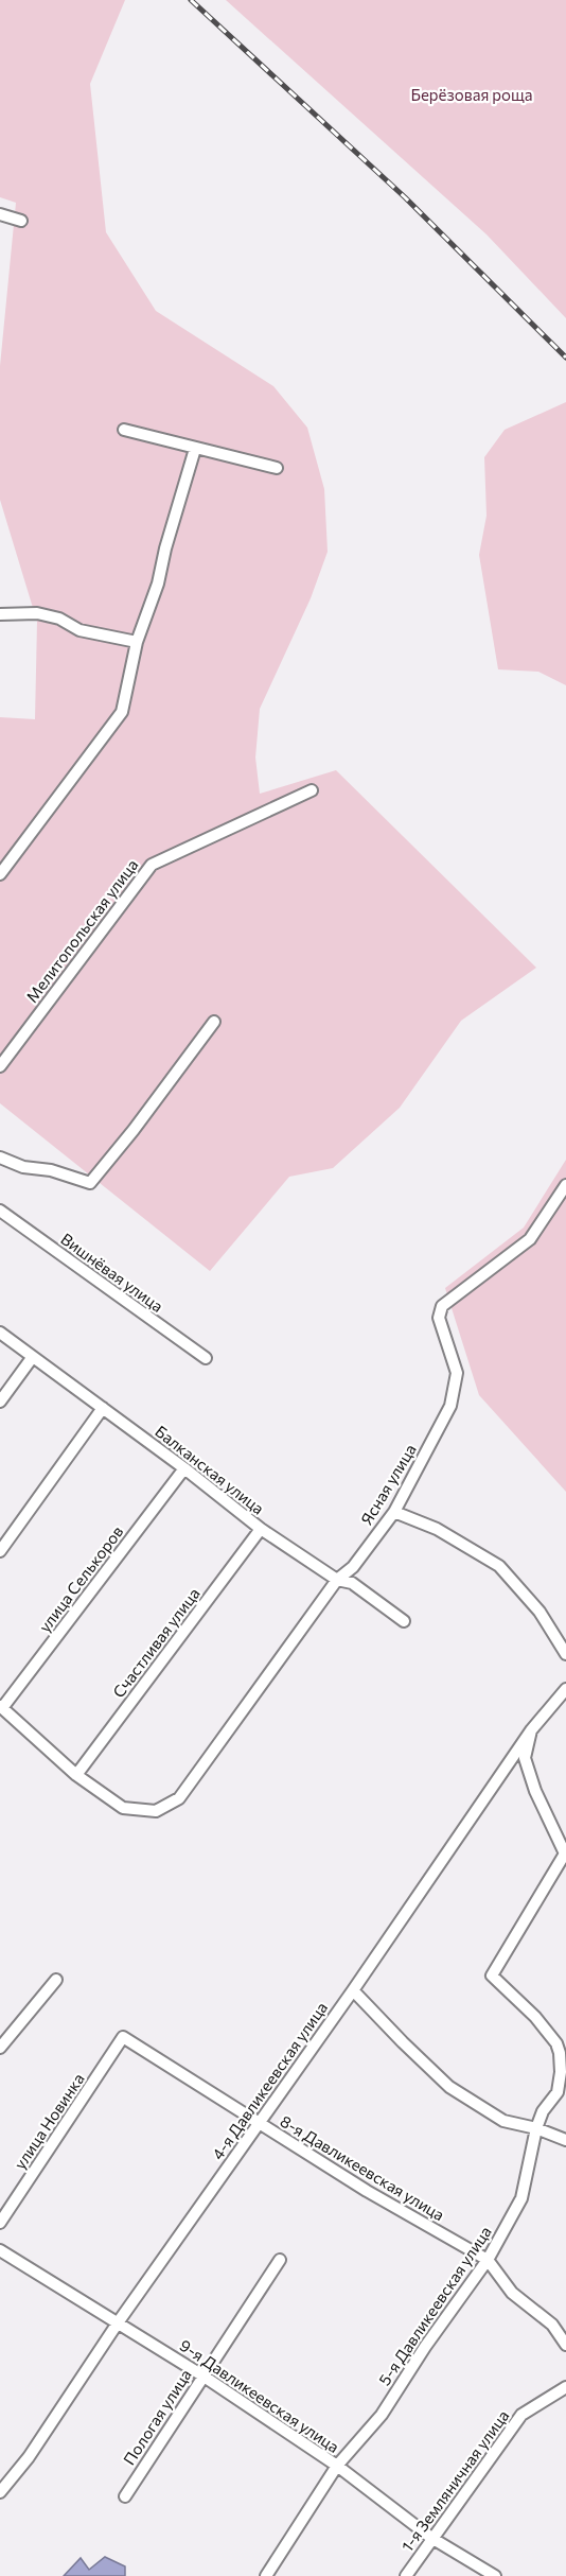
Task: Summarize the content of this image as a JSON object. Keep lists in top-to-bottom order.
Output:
{
  "streets": {
    "street": [
      "Мелитопольская улица",
      "Вишнёвая улица",
      "Балканская улица",
      "Ясная улица",
      "улица Селькоров",
      "Счастливая улица",
      "4-я Давликеевская улица",
      "улица Новинка",
      "8-я Давликеевская улица",
      "5-я Давликеевская улица",
      "9-я Давликеевская улица",
      "Пологая улица",
      "1-я Земляничная улица"
    ]
  },
  "crossings": [
    ["Балканская улица", "Ясная улица"],
    ["Балканская улица", "улица Селькоров"],
    ["Балканская улица", "Счастливая улица"],
    ["Ясная улица", "Счастливая улица"],
    ["4-я Давликеевская улица", "8-я Давликеевская улица"],
    ["4-я Давликеевская улица", "5-я Давликеевская улица"],
    ["4-я Давликеевская улица", "9-я Давликеевская улица"],
    ["улица Новинка", "8-я Давликеевская улица"],
    ["8-я Давликеевская улица", "5-я Давликеевская улица"],
    ["5-я Давликеевская улица", "9-я Давликеевская улица"],
    ["9-я Давликеевская улица", "Пологая улица"],
    ["9-я Давликеевская улица", "1-я Земляничная улица"]
  ],
  "parks": ["Берёзовая роща"]
}
